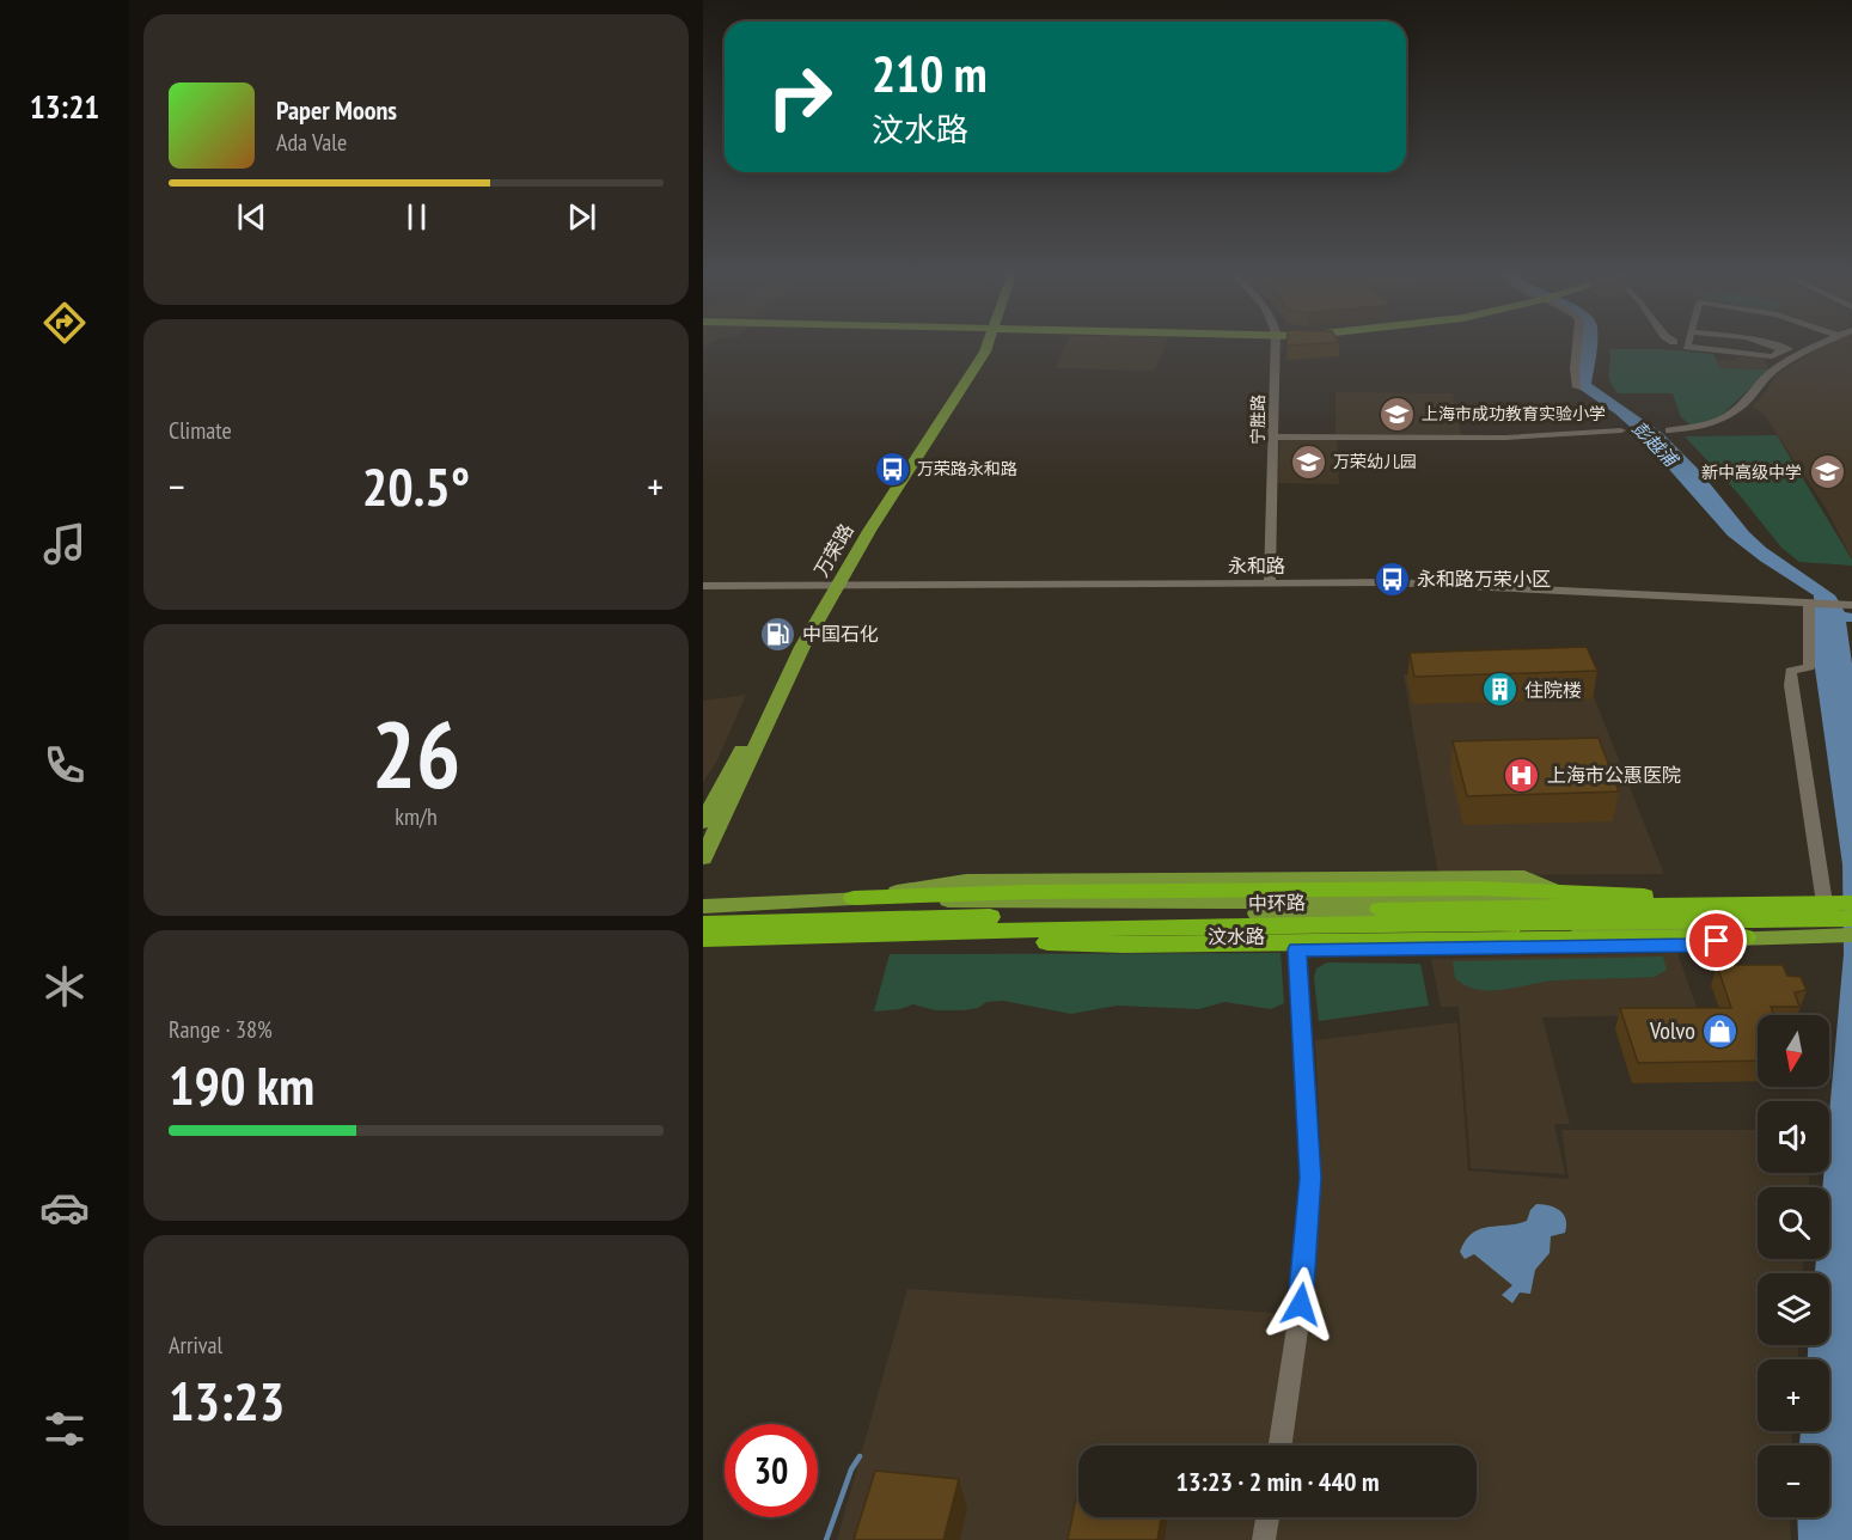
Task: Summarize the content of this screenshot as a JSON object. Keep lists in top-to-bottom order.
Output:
{
  "streets": {
    "highway": ["中环路"],
    "main road": ["万荣路", "汶水路"],
    "street": ["宁胜路", "永和路"]
  },
  "crossings": [
    ["宁胜路", "永和路"],
    ["万荣路", "永和路"],
    ["中环路", "汶水路"]
  ],
  "water": ["彭越浦"],
  "places": {
    "school or university": ["上海市成功教育实验小学", "万荣幼儿园", "新中高级中学"],
    "bus stop": ["万荣路永和路", "永和路万荣小区"],
    "fuel station": ["中国石化"],
    "building": ["住院楼"],
    "hospital": ["上海市公惠医院"],
    "shop": ["Volvo"]
  },
  "north": "bottom",
  "page": {
    "tabs": "13:21",
    "turn": ["210 m", "汶水路"],
    "song": ["Paper Moons", "Ada Vale"],
    "tile": [
      "Climate",
      ["26", "km/h"],
      ["Range · 38%", "190 km"],
      ["Arrival", "13:23"]
    ],
    "heat": ["−", "20.5°", "+"],
    "map_buttons": ["+", "−"],
    "limit": "30",
    "trip": "13:23 · 2 min · 440 m"
  }
}
